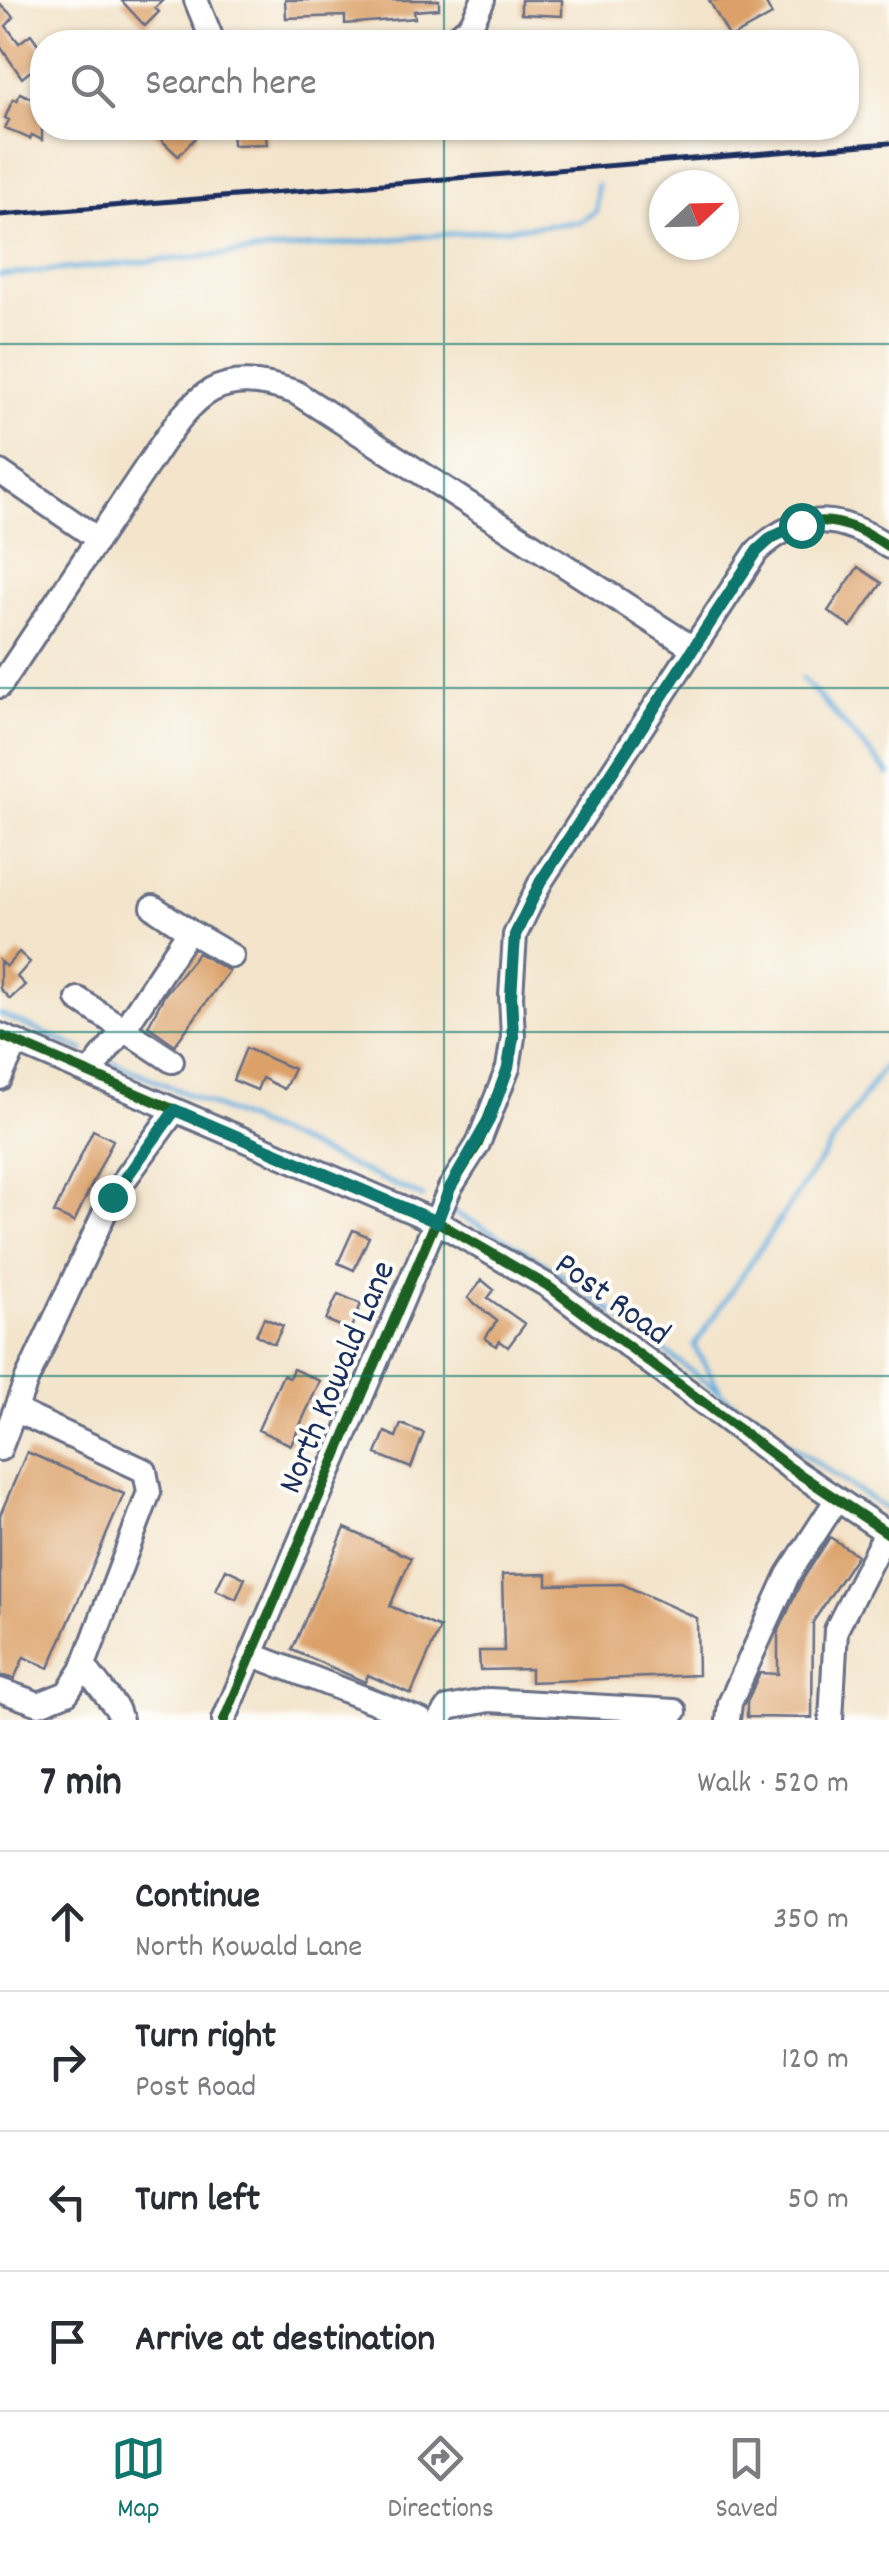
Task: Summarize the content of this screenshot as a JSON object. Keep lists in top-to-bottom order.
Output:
{
  "streets": {
    "street": ["Post Road", "North Kowald Lane"]
  },
  "crossings": [
    ["Post Road", "North Kowald Lane"]
  ],
  "north": "right",
  "page": {
    "search": "Search here",
    "heading": ["7 min", "Walk · 520 m"],
    "list": [
      ["Continue", "North Kowald Lane", "350 m"],
      ["Turn right", "Post Road", "120 m"],
      ["Turn left", "50 m"],
      "Arrive at destination"
    ],
    "nav": ["Map", "Directions", "Saved"]
  }
}
